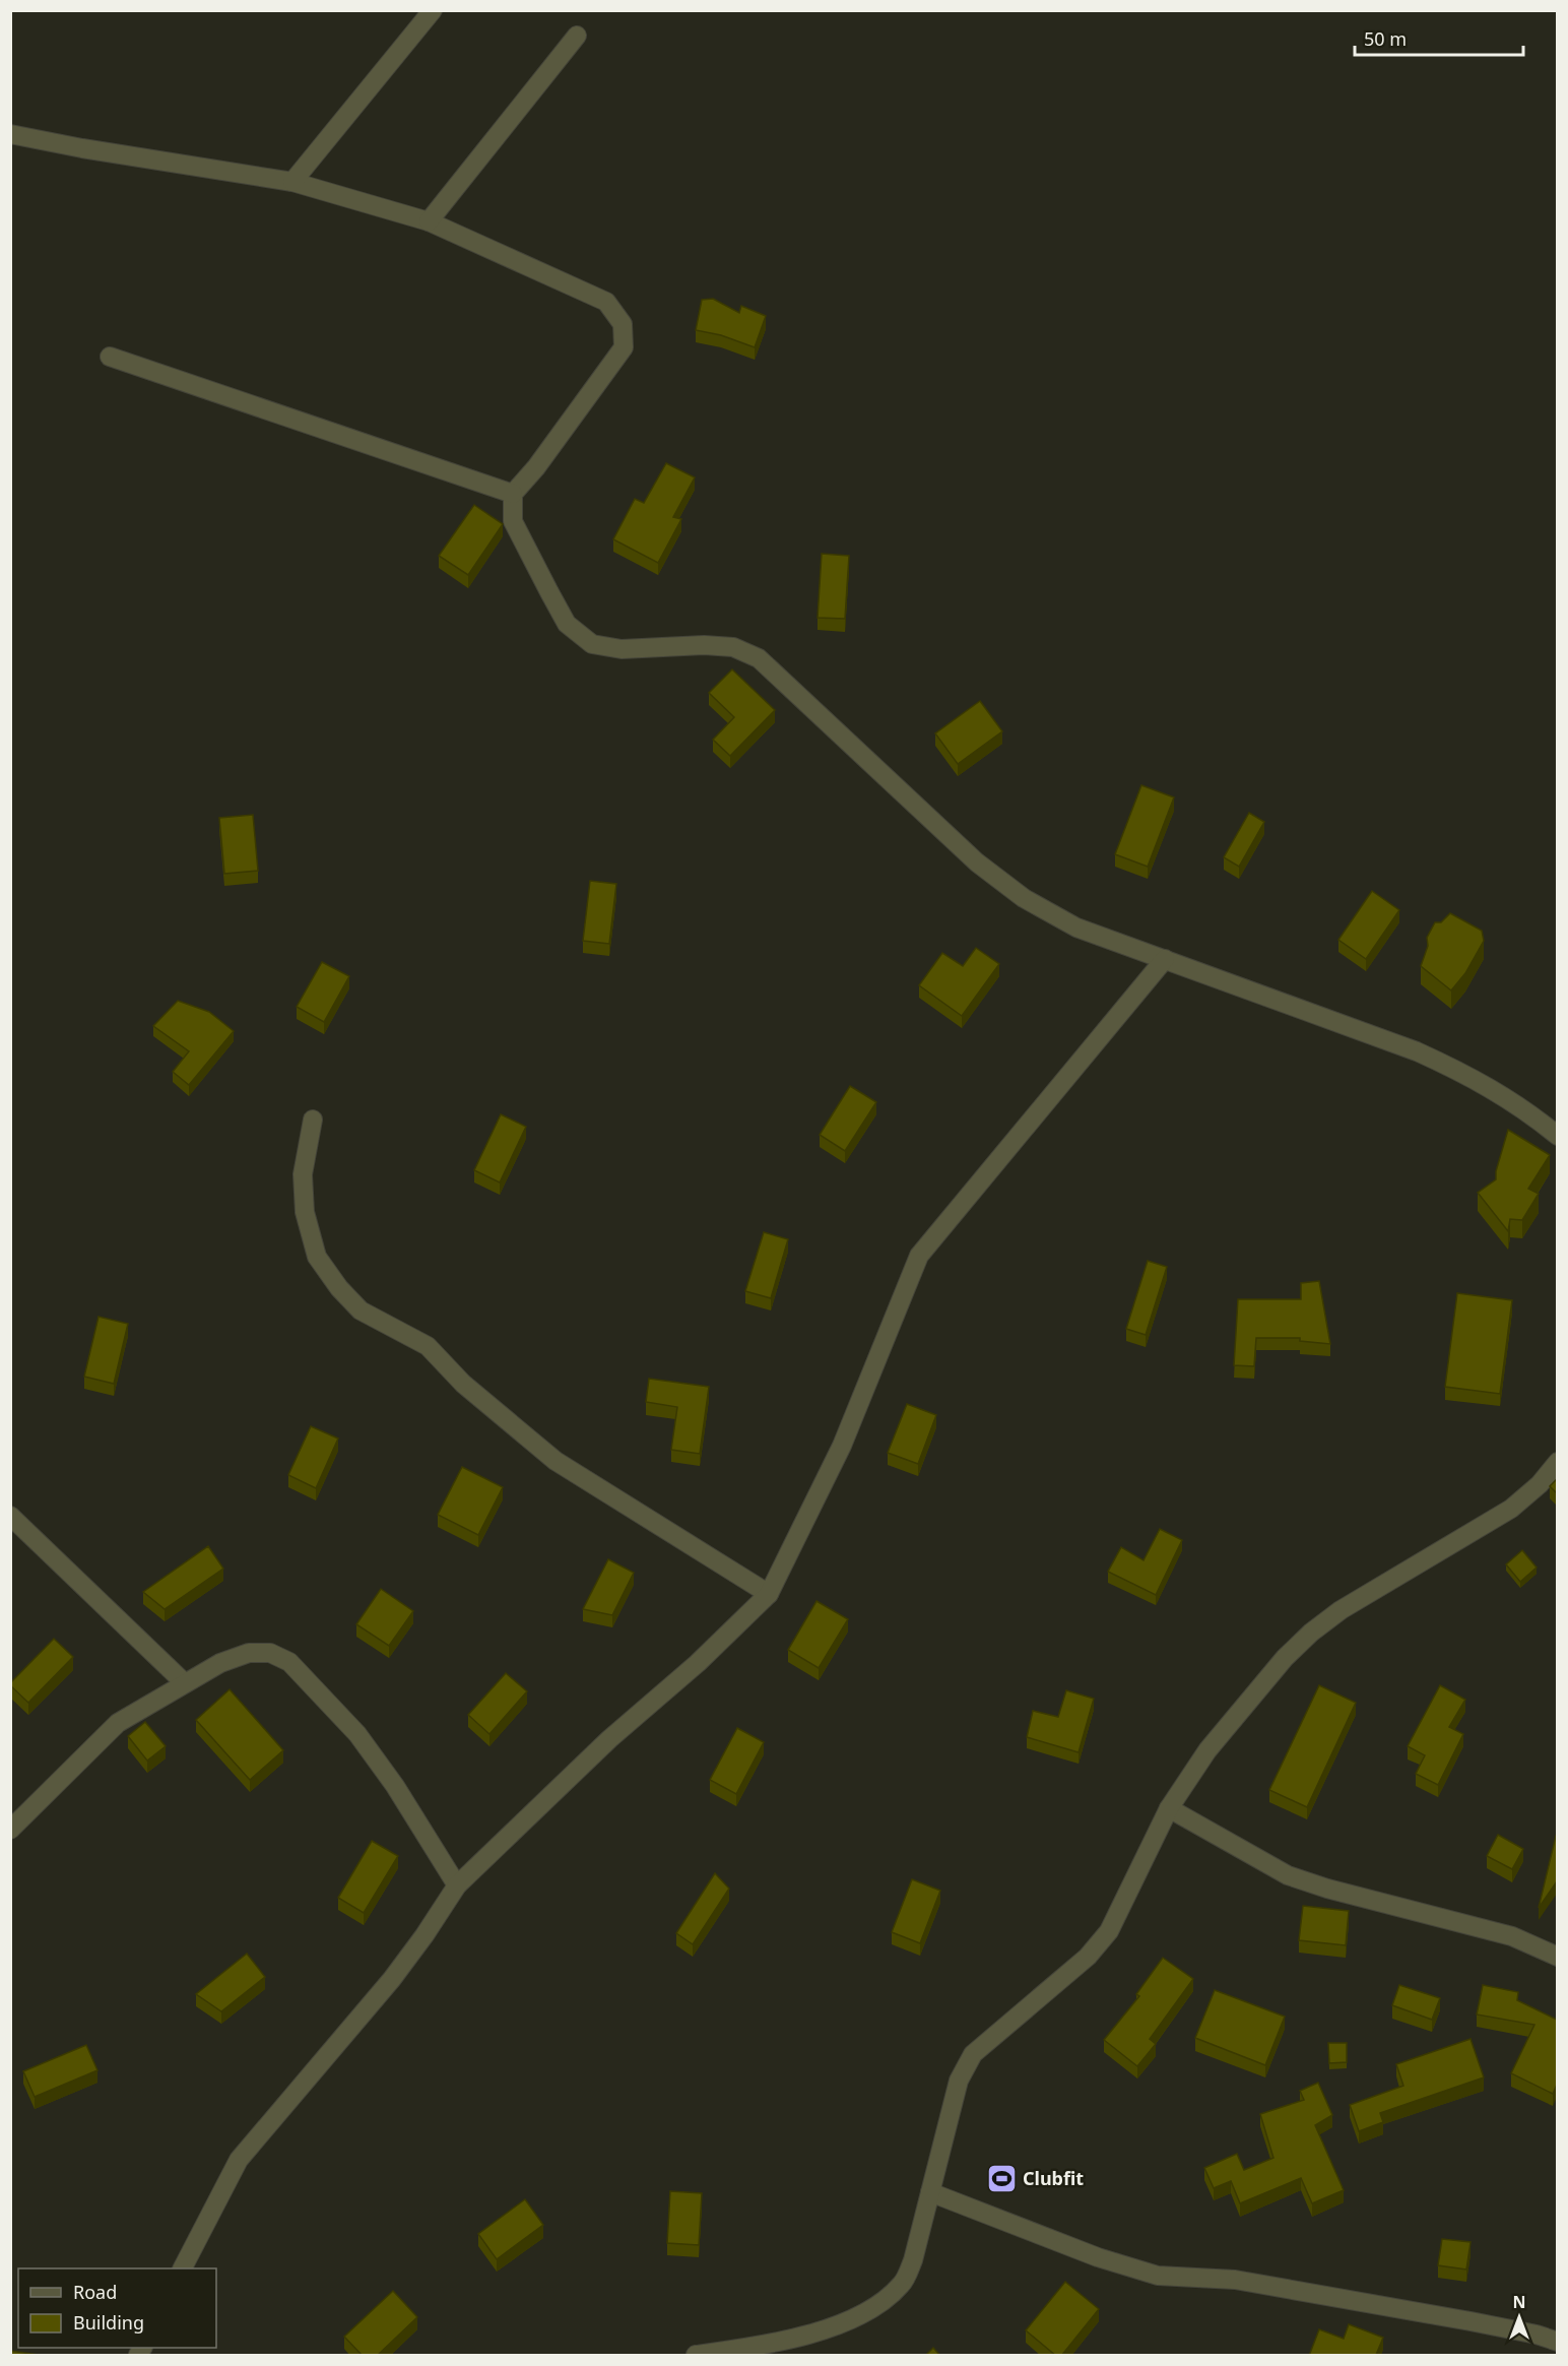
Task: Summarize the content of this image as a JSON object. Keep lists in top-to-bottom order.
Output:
{
  "places": {
    "sports": ["Clubfit"]
  },
  "legend": ["Road", "Building"],
  "scale_bar": "50 m",
  "north": "top"
}
